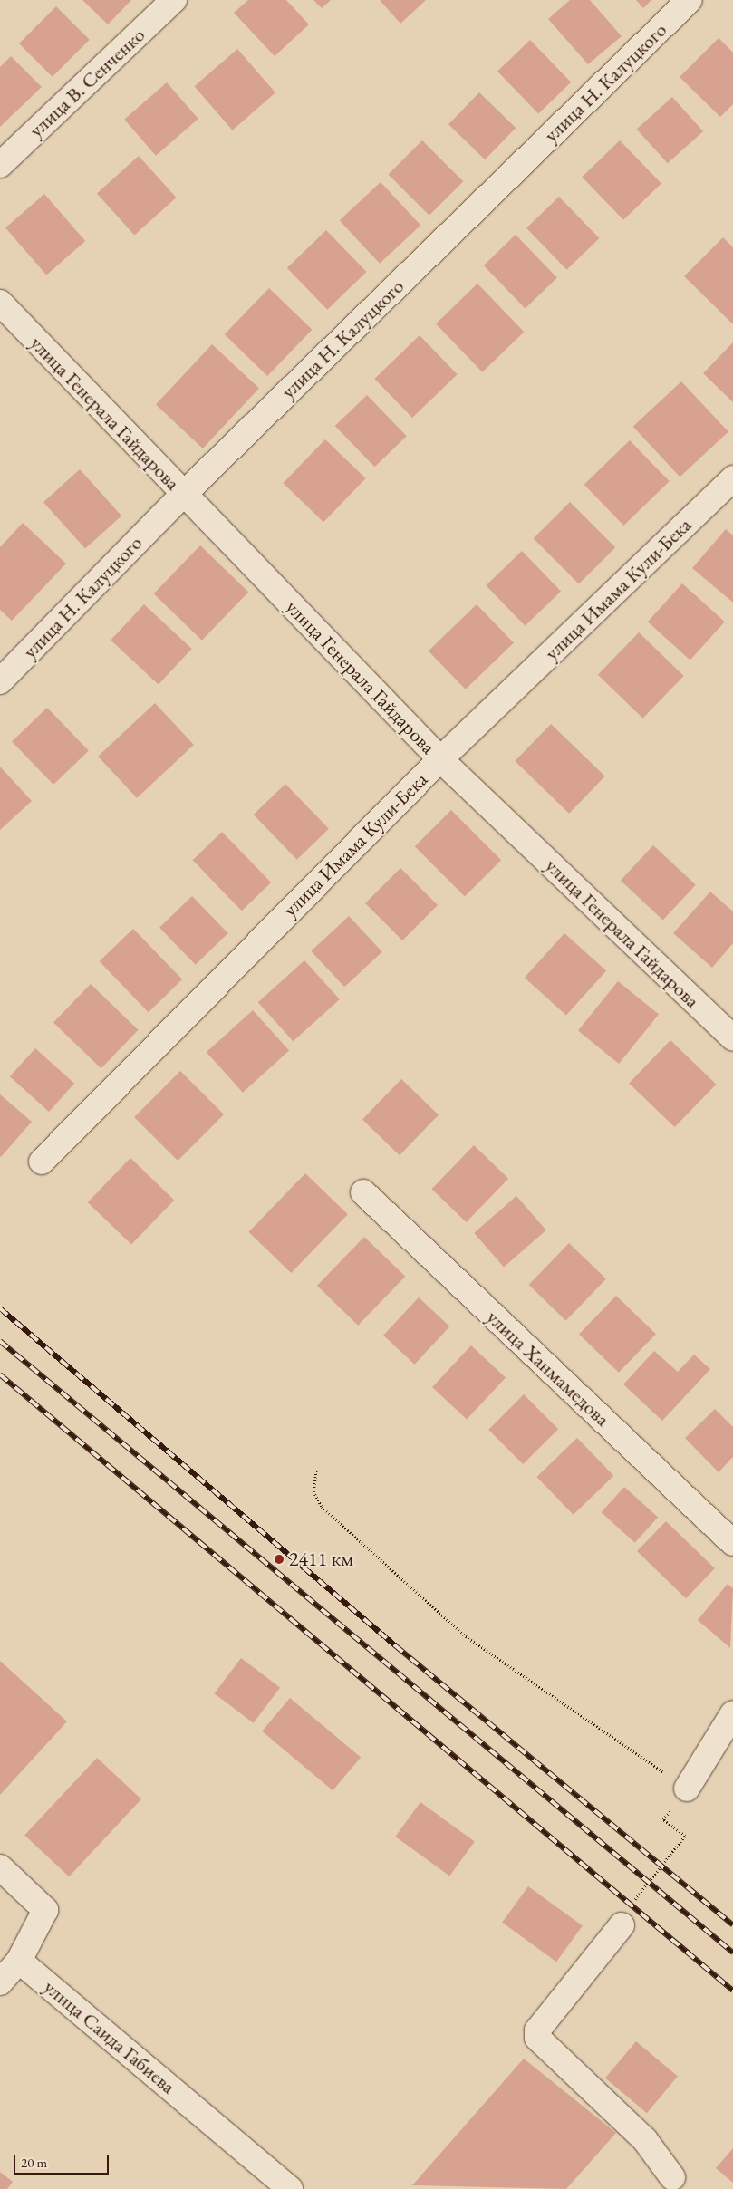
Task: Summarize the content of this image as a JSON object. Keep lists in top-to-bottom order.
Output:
{
  "streets": {
    "street": [
      "улица В. Сенченко",
      "улица Н. Калуцкого",
      "улица Генерала Гайдарова",
      "улица Имама Кули-Бека",
      "улица Ханмамедова",
      "улица Саида Габиева"
    ]
  },
  "crossings": [
    ["улица Н. Калуцкого", "улица Генерала Гайдарова"],
    ["улица Генерала Гайдарова", "улица Имама Кули-Бека"]
  ],
  "places": ["2411 км"],
  "scale_bar": "20 m"
}
